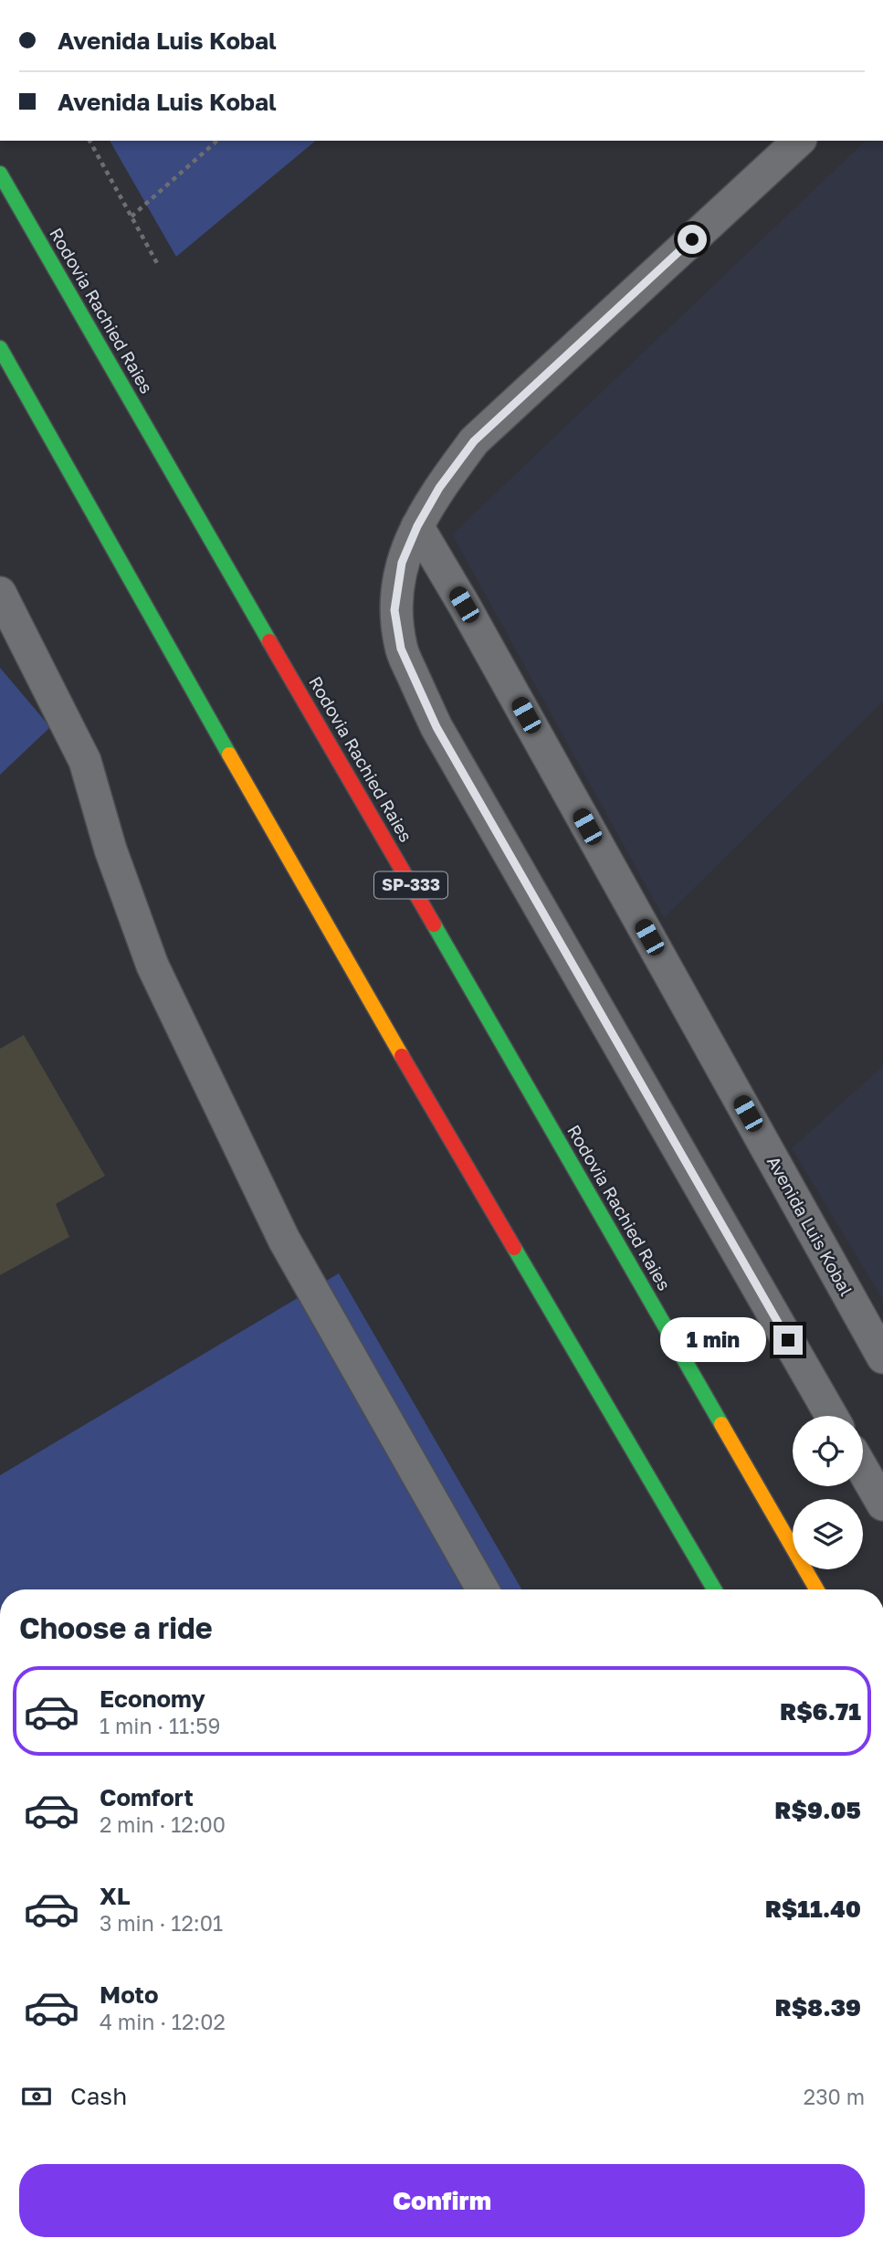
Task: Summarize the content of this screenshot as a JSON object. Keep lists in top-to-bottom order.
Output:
{
  "streets": {
    "highway": ["Rodovia Rachied Raies", "SP-333"],
    "street": ["Avenida Luis Kobal"]
  },
  "page": {
    "banner": ["Avenida Luis Kobal", "Avenida Luis Kobal"],
    "bubble": "1 min",
    "heading": "Choose a ride",
    "list": [
      {
        "name": "Economy",
        "note": "1 min · 11:59",
        "value": "R$6.71"
      },
      {
        "name": "Comfort",
        "note": "2 min · 12:00",
        "value": "R$9.05"
      },
      {
        "name": "XL",
        "note": "3 min · 12:01",
        "value": "R$11.40"
      },
      {
        "name": "Moto",
        "note": "4 min · 12:02",
        "value": "R$8.39"
      }
    ],
    "pay": ["Cash", "230 m"],
    "buttons": "Confirm"
  }
}
